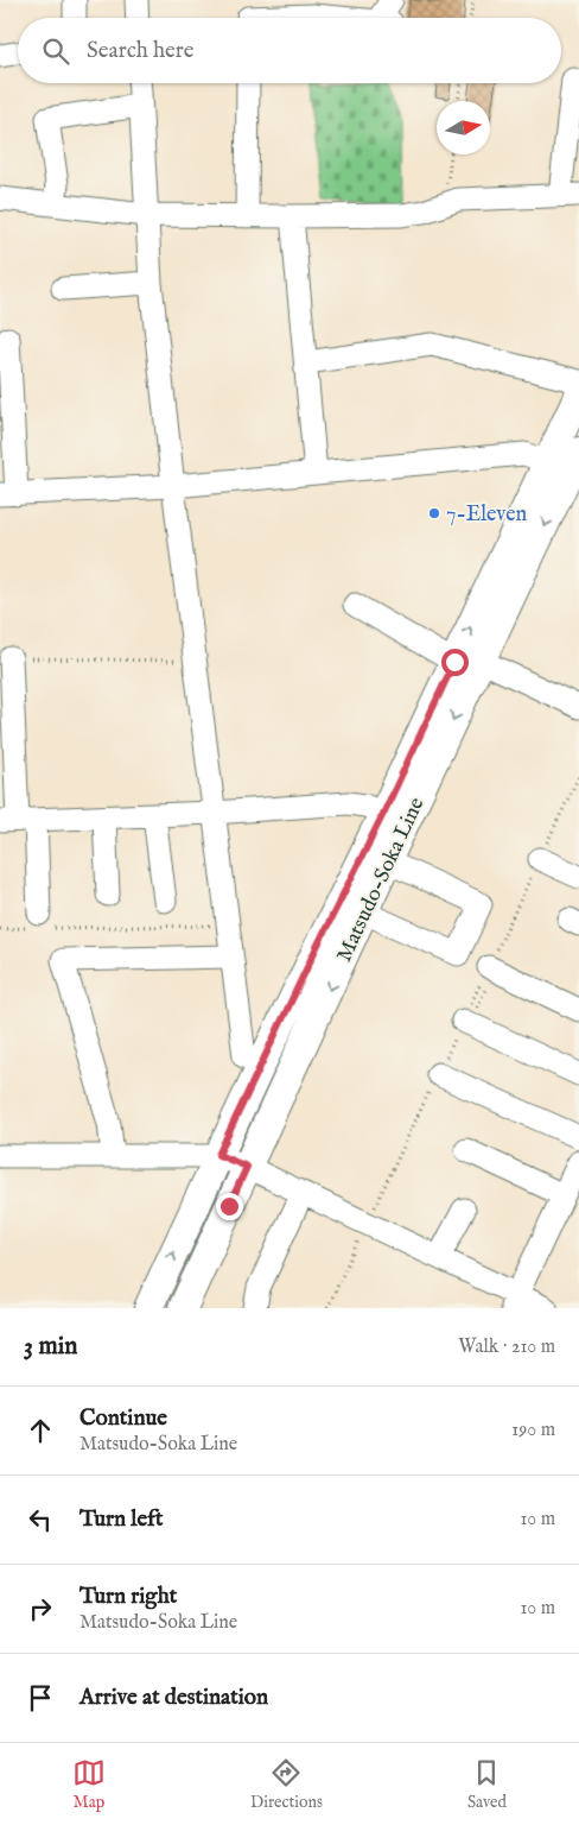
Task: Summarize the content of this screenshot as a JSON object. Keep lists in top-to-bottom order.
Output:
{
  "streets": {
    "main road": ["Matsudo-Soka Line"]
  },
  "places": ["7-Eleven"],
  "north": "right",
  "page": {
    "search": "Search here",
    "heading": ["3 min", "Walk · 210 m"],
    "list": [
      ["Continue", "Matsudo-Soka Line", "190 m"],
      ["Turn left", "10 m"],
      ["Turn right", "Matsudo-Soka Line", "10 m"],
      "Arrive at destination"
    ],
    "nav": ["Map", "Directions", "Saved"]
  }
}
